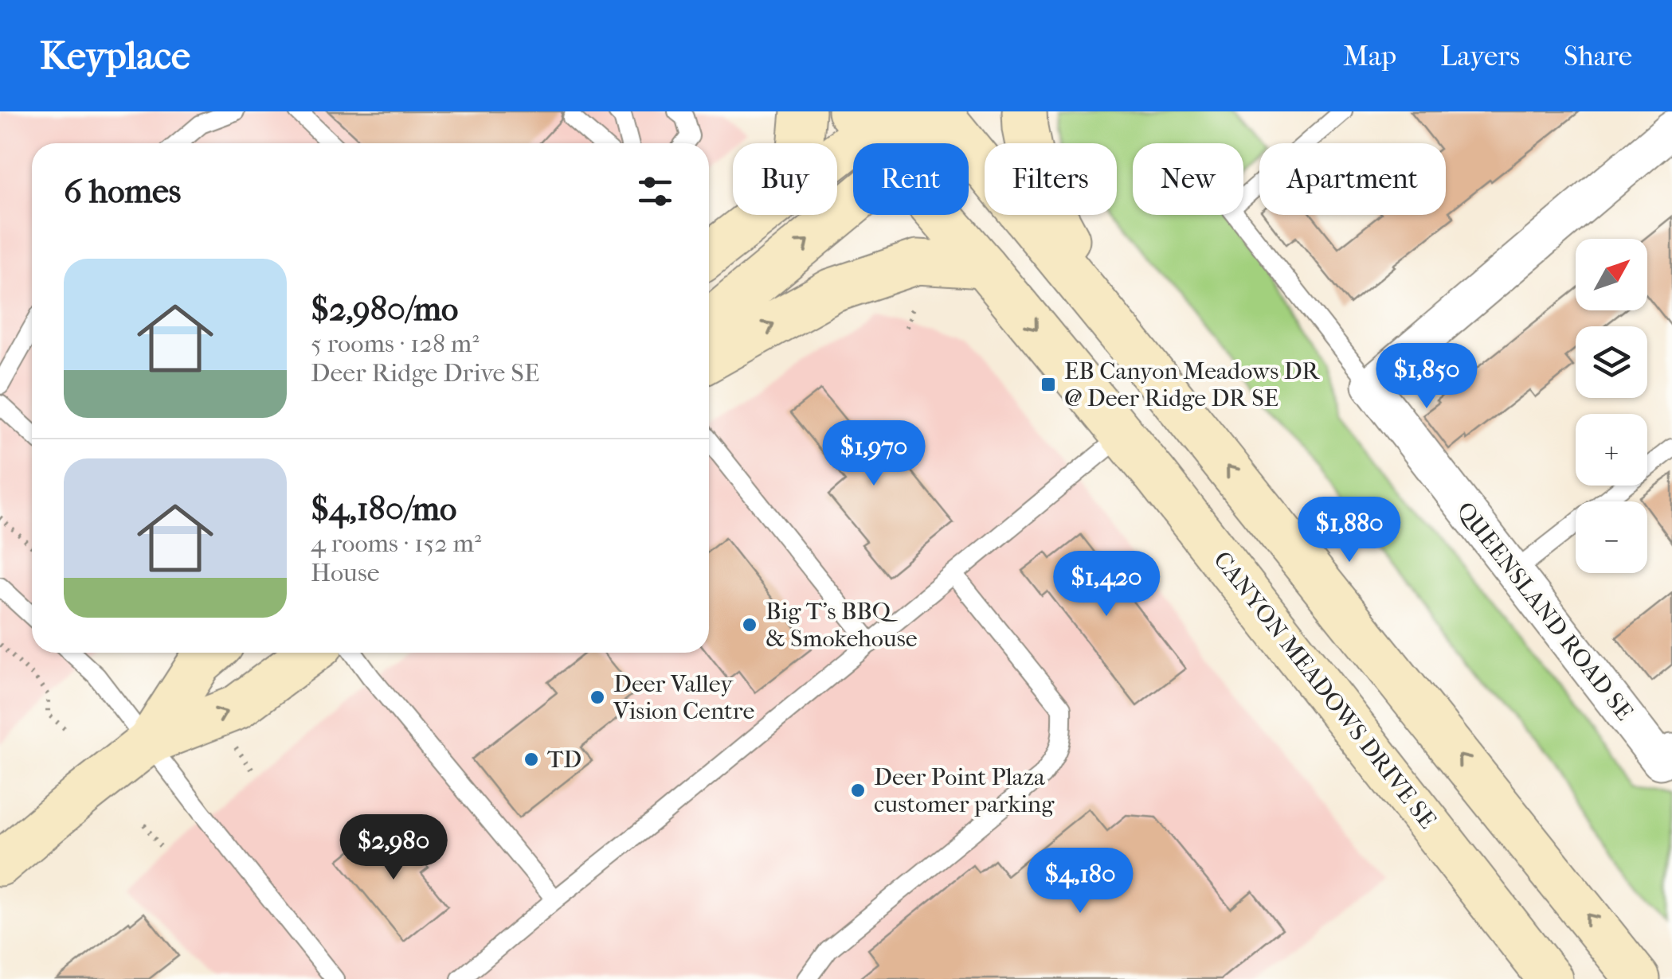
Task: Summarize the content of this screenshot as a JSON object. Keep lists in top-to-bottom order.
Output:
{
  "streets": {
    "street": ["QUEENSLAND ROAD SE", "CANYON MEADOWS DRIVE SE"]
  },
  "places": {
    "transit": ["EB Canyon Meadows DR @ Deer Ridge DR SE"],
    "other": [
      "Big T's BBQ & Smokehouse",
      "Deer Valley Vision Centre",
      "TD",
      "Deer Point Plaza customer parking"
    ]
  },
  "north": "top right",
  "page": {
    "header": "Keyplace",
    "nav": ["Map", "Layers", "Share"],
    "chip": [
      "Buy",
      "Rent",
      "Filters",
      "New",
      "Apartment"
    ],
    "heading": "6 homes",
    "map_buttons": ["+", "−"],
    "list": [
      {
        "name": "$2,980/mo",
        "note": "5 rooms · 128 m² · Deer Ridge Drive SE"
      },
      {
        "name": "$4,180/mo",
        "note": "4 rooms · 152 m² · House"
      }
    ],
    "price": [
      "$1,850",
      "$1,970",
      "$1,880",
      "$1,420",
      "$2,980",
      "$4,180"
    ]
  }
}
